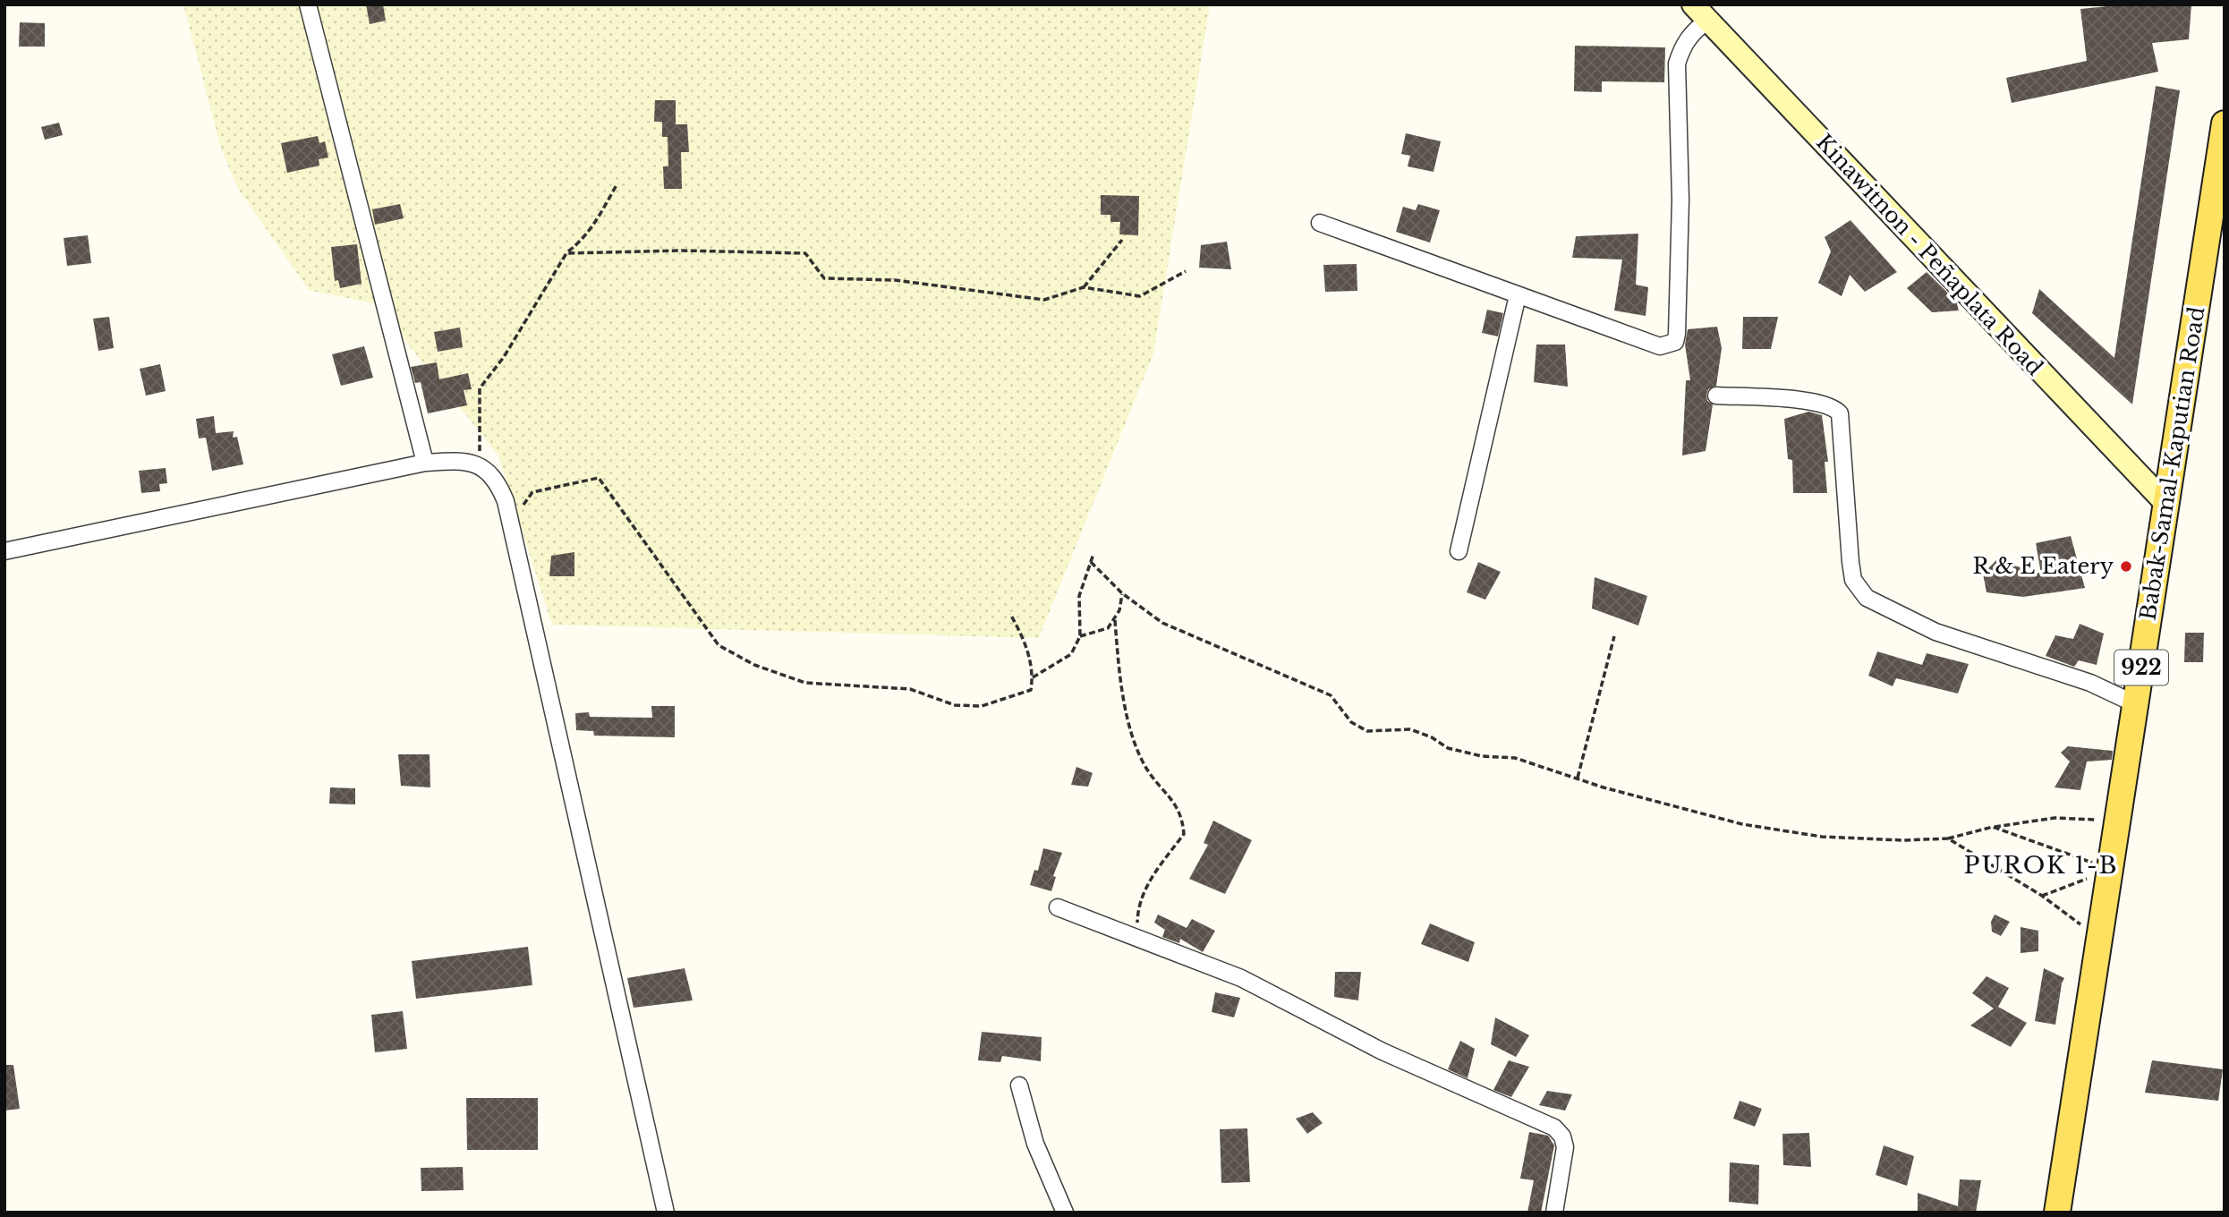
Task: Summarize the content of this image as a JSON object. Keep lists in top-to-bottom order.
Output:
{
  "streets": {
    "main road": ["Babak-Samal-Kaputian Road", "922"],
    "street": ["Kinawitnon - Peñaplata Road"]
  },
  "crossings": [
    ["Kinawitnon - Peñaplata Road", "Babak-Samal-Kaputian Road"]
  ],
  "districts": ["PUROK 1-B"],
  "places": ["R & E Eatery"]
}
